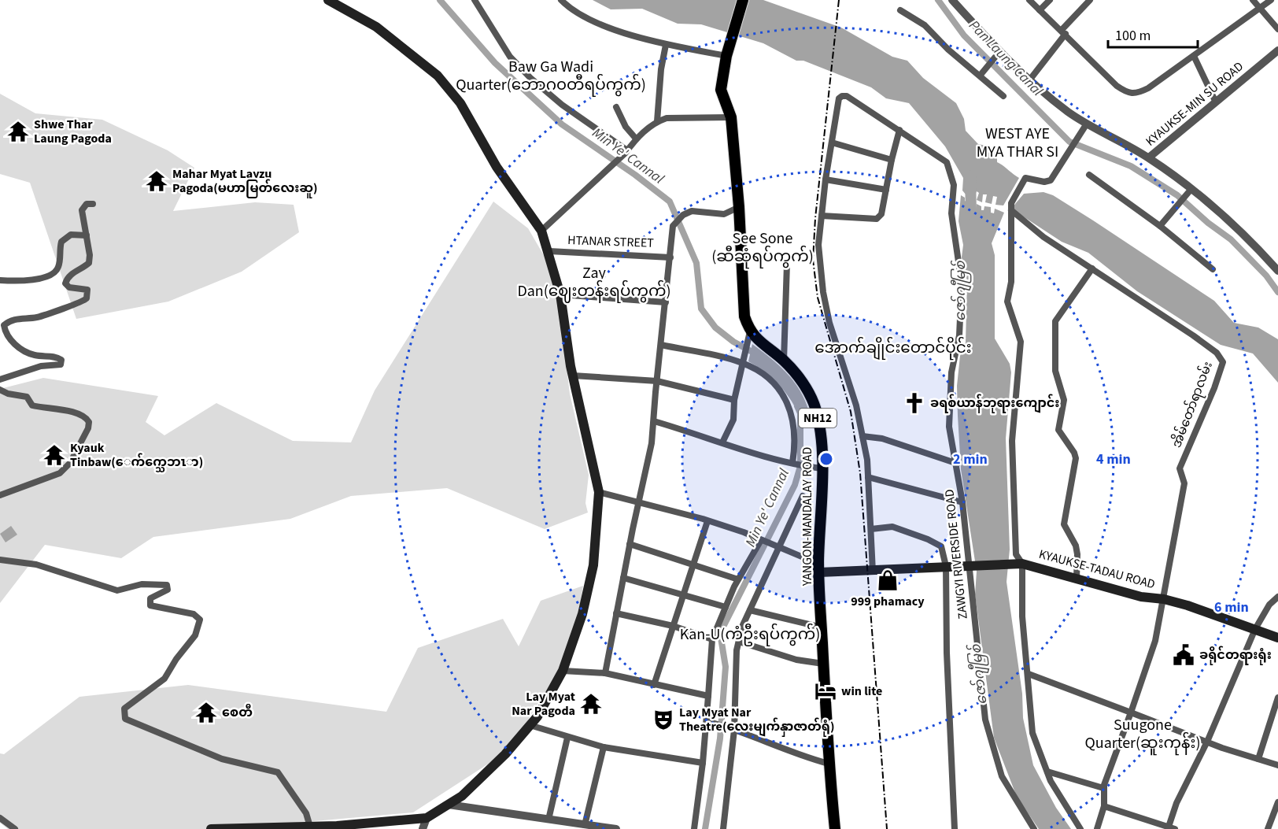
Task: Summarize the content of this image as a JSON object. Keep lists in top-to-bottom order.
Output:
{
  "streets": {
    "highway": ["NH12", "YANGON-MANDALAY ROAD"],
    "main road": ["KYAUKSE-TADAU ROAD"],
    "street": [
      "KYAUKSE-MIN SU ROAD",
      "HTANAR STREET",
      "အိမ်တော်ရာလမ်း",
      "ZAWGYI RIVERSIDE ROAD"
    ]
  },
  "crossings": [
    ["အိမ်တော်ရာလမ်း", "KYAUKSE-TADAU ROAD"],
    ["YANGON-MANDALAY ROAD", "KYAUKSE-TADAU ROAD"],
    ["ZAWGYI RIVERSIDE ROAD", "KYAUKSE-TADAU ROAD"]
  ],
  "districts": [
    "Baw Ga Wadi Quarter(ဘောဂ၀တီရပ်ကွက်)",
    "WEST AYE MYA THAR SI",
    "See Sone (ဆီဆုံရပ်ကွက်)",
    "Zay Dan(ဈေးတန်းရပ်ကွက်)",
    "အောက်ချိုင်းတောင်ပိုင်း",
    "Kan-U(ကံဦးရပ်ကွက်)",
    "Suugone Quarter(ဆူးကုန်း)"
  ],
  "water": ["Pan Laung Canal", "Min Ye' Cannal", "ဇော်ဂျီမြစ်"],
  "places": {
    "temple": [
      "Shwe Thar Laung Pagoda",
      "Mahar Myat Layzu Pagoda(မဟာမြတ်လေးဆူ)",
      "Kyauk Tinbaw(ေက်က္သေဘၤာ)",
      "Lay Myat Nar Pagoda",
      "စေတီ"
    ],
    "church": ["ခရစ်ယာန်ဘုရားကျောင်း"],
    "shop": ["999 phamacy"],
    "public building": ["ခရိုင်တရားရုံး"],
    "hotel": ["win lite"],
    "theatre": ["Lay Myat Nar Theatre(လေးမျက်နှာဇာတ်ရုံ)"]
  },
  "scale_bar": "100 m",
  "rings": ["2 min", "4 min", "6 min"]
}
